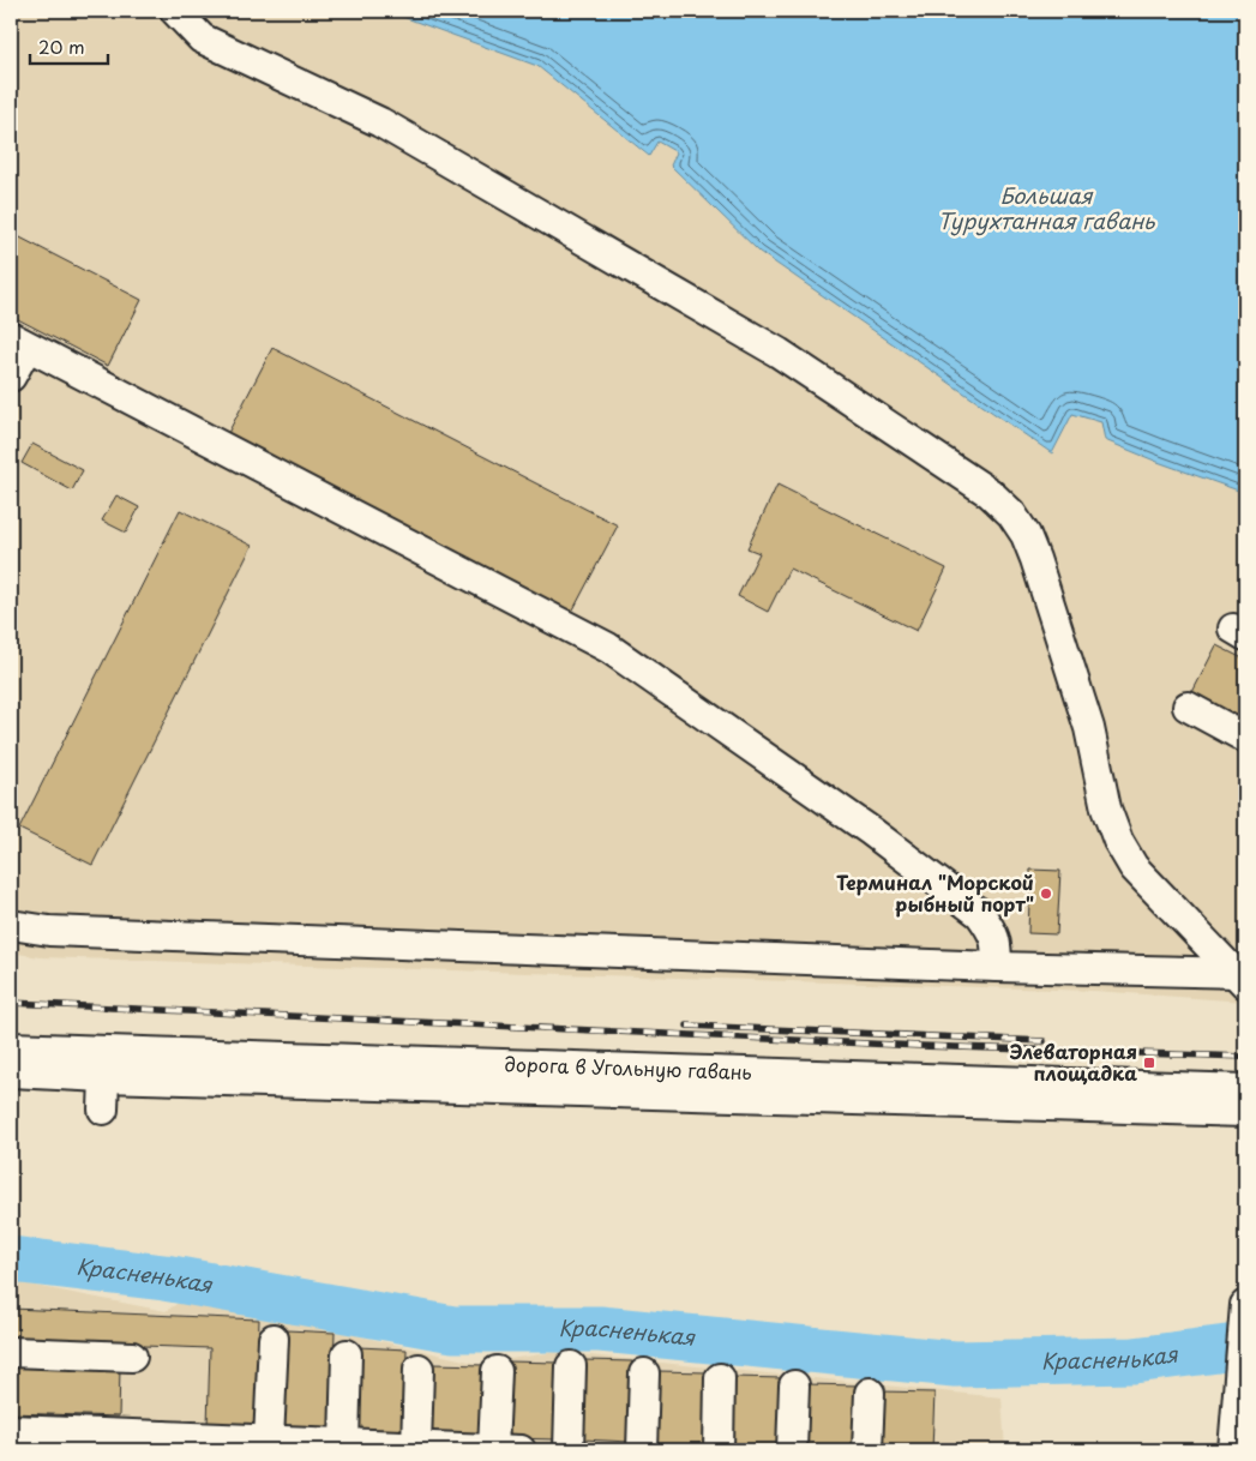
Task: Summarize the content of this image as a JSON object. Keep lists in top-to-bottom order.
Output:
{
  "streets": {
    "street": ["дорога в Угольную гавань"]
  },
  "water": ["Большая Турухтанная гавань", "Красненькая"],
  "places": {
    "other": ["Терминал \"Морской рыбный порт\""],
    "transit": ["Элеваторная площадка"]
  },
  "scale_bar": "20 m"
}
